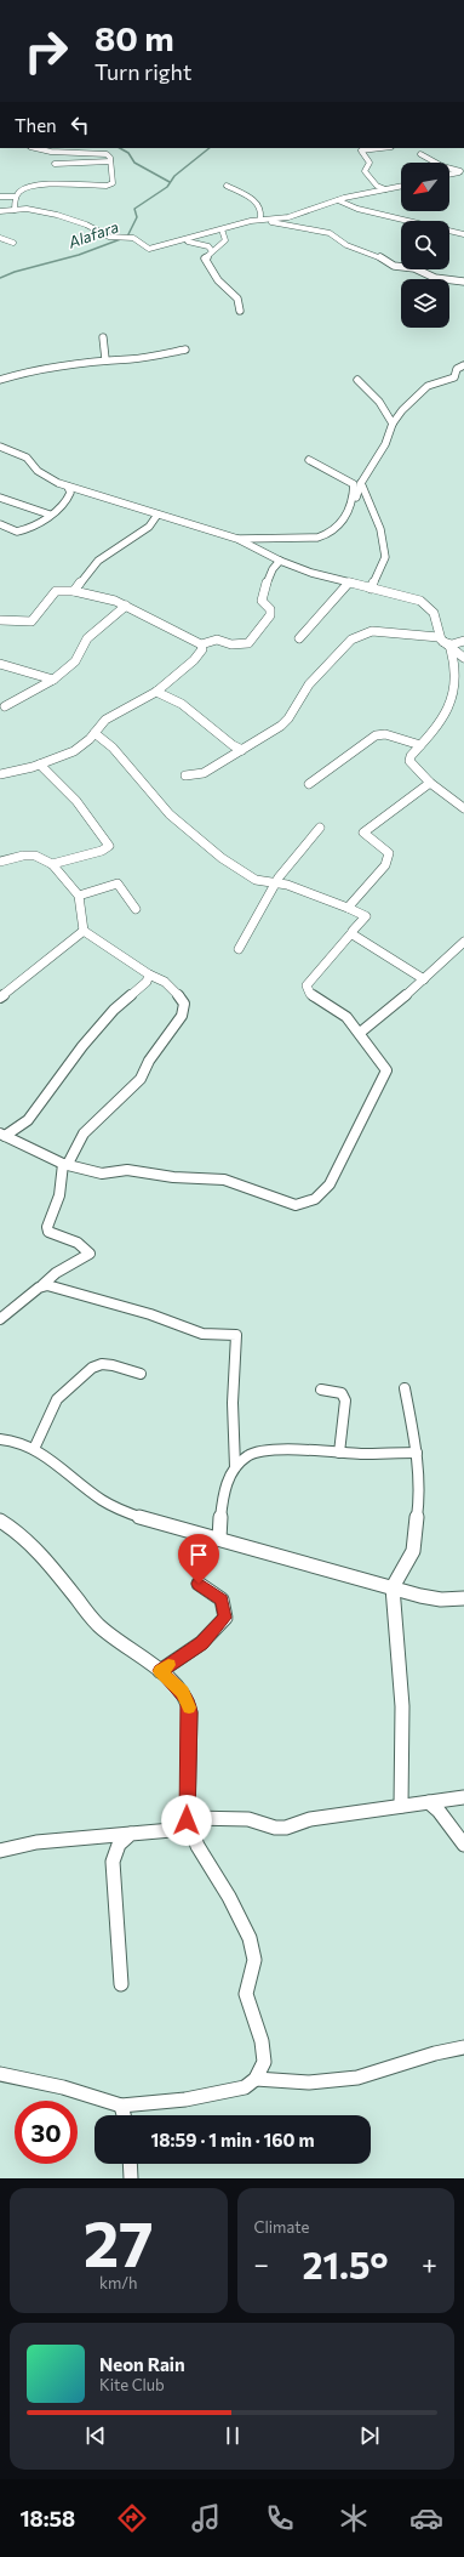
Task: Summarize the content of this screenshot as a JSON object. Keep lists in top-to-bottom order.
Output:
{
  "water": ["Alafara"],
  "north": "bottom left",
  "page": {
    "turn": ["80 m", "Turn right"],
    "then": "Then",
    "limit": "30",
    "trip": "18:59 · 1 min · 160 m",
    "tile": [
      ["27", "km/h"],
      "Climate"
    ],
    "heat": ["−", "21.5°", "+"],
    "song": ["Neon Rain", "Kite Club"],
    "tabs": "18:58"
  }
}
